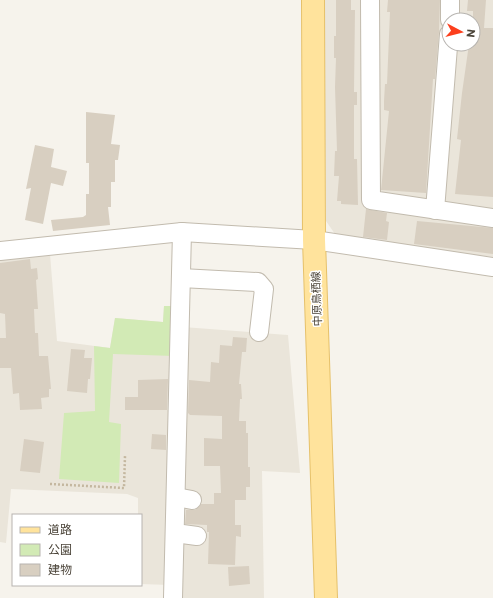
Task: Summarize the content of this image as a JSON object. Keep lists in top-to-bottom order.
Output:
{
  "streets": {
    "main road": ["中原鳥栖線"]
  },
  "legend": ["道路", "公園", "建物"],
  "north": "right"
}
